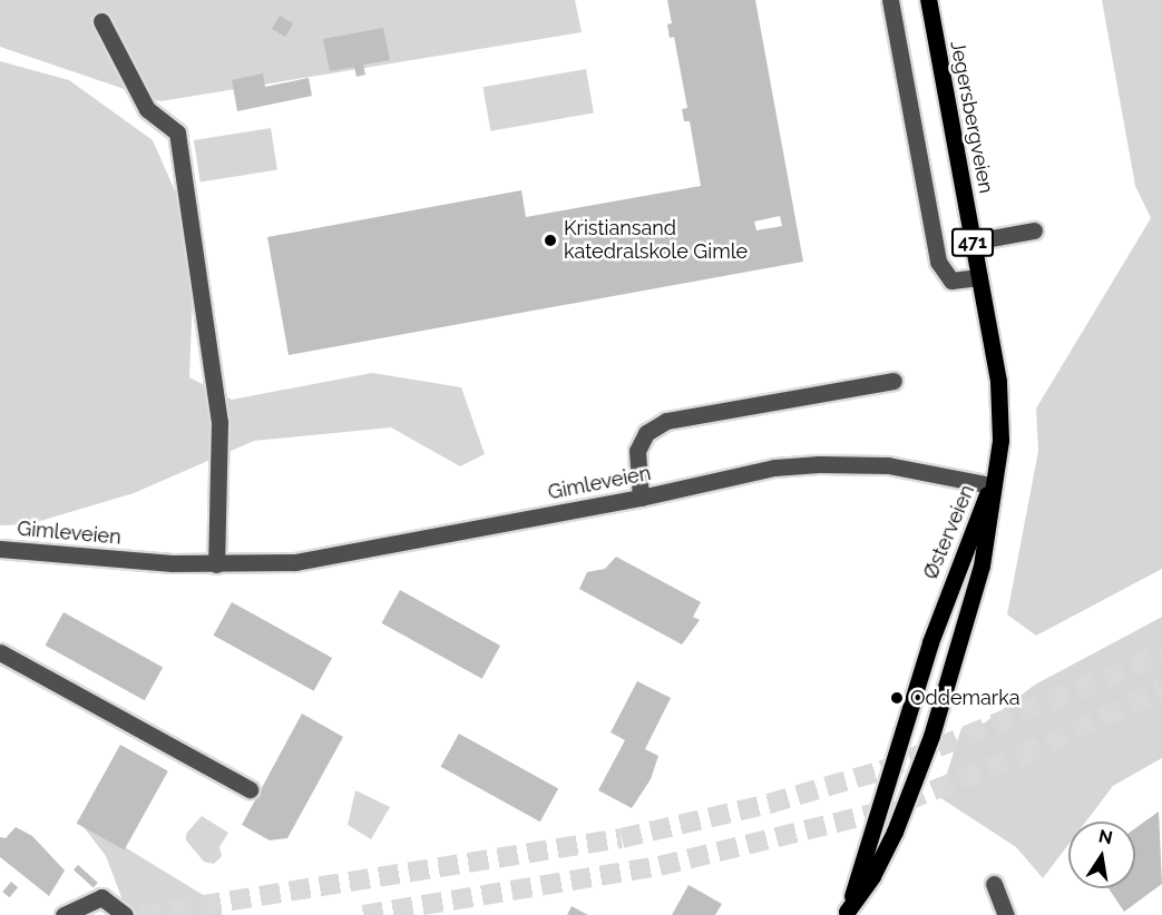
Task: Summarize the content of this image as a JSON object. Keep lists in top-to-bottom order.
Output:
{
  "streets": {
    "main road": ["Jegersbergveien", "471", "Østerveien"],
    "street": ["Gimleveien"]
  },
  "crossings": [
    ["Jegersbergveien", "Gimleveien"],
    ["Jegersbergveien", "Østerveien"],
    ["Gimleveien", "Østerveien"]
  ],
  "places": ["Kristiansand katedralskole Gimle", "Oddemarka"],
  "north": "top"
}
